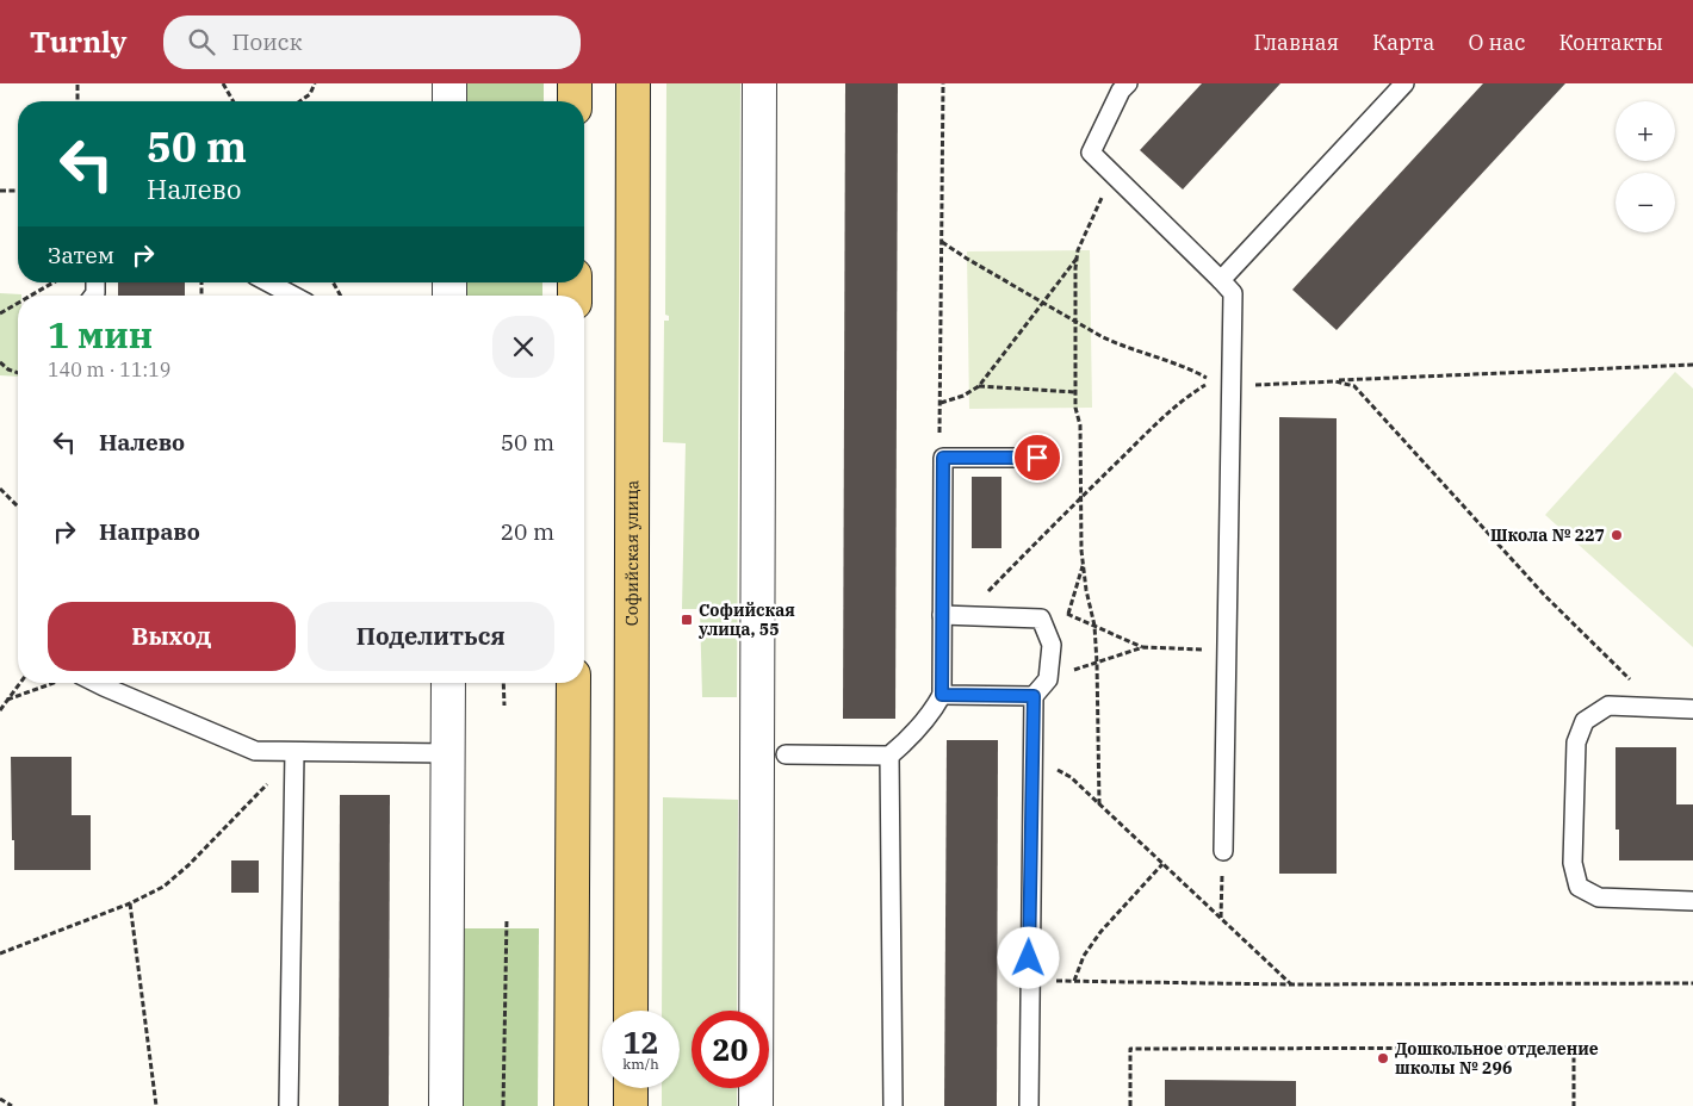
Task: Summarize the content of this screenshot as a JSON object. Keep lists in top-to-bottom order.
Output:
{
  "streets": {
    "main road": ["Софийская улица"]
  },
  "places": {
    "other": ["Школа № 227", "Дошкольное отделение школы № 296"],
    "transit": ["Софийская улица, 55"]
  },
  "page": {
    "header": "Turnly",
    "search": "Поиск",
    "nav": [
      "Главная",
      "Карта",
      "О нас",
      "Контакты"
    ],
    "map_buttons": ["+", "−"],
    "turn": ["50 m", "Налево"],
    "then": "Затем",
    "heading": ["1 мин", "140 m · 11:19"],
    "list": [
      {
        "name": "Налево",
        "value": "50 m"
      },
      {
        "name": "Направо",
        "value": "20 m"
      }
    ],
    "buttons": ["Выход", "Поделиться"],
    "speed": "12 km/h",
    "limit": "20"
  }
}
